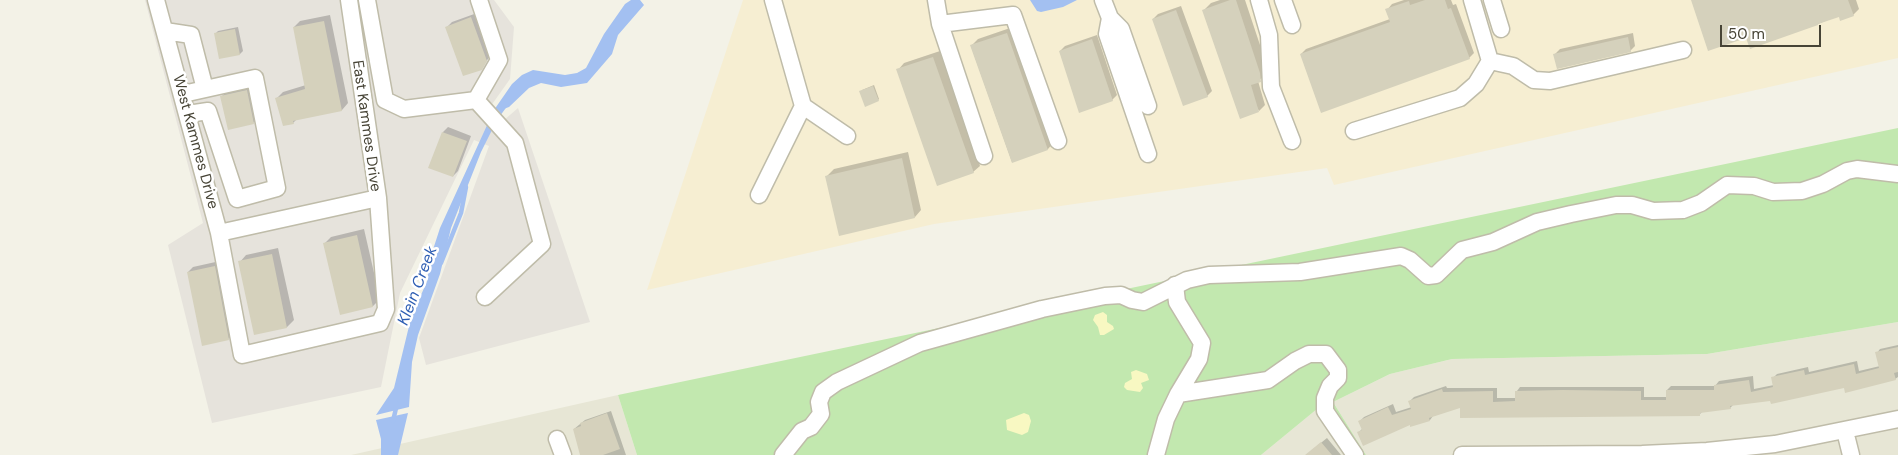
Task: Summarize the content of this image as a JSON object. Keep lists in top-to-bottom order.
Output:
{
  "streets": {
    "street": ["East Kammes Drive", "West Kammes Drive"]
  },
  "crossings": [
    ["East Kammes Drive", "West Kammes Drive"]
  ],
  "water": ["Klein Creek"],
  "scale_bar": "50 m"
}
